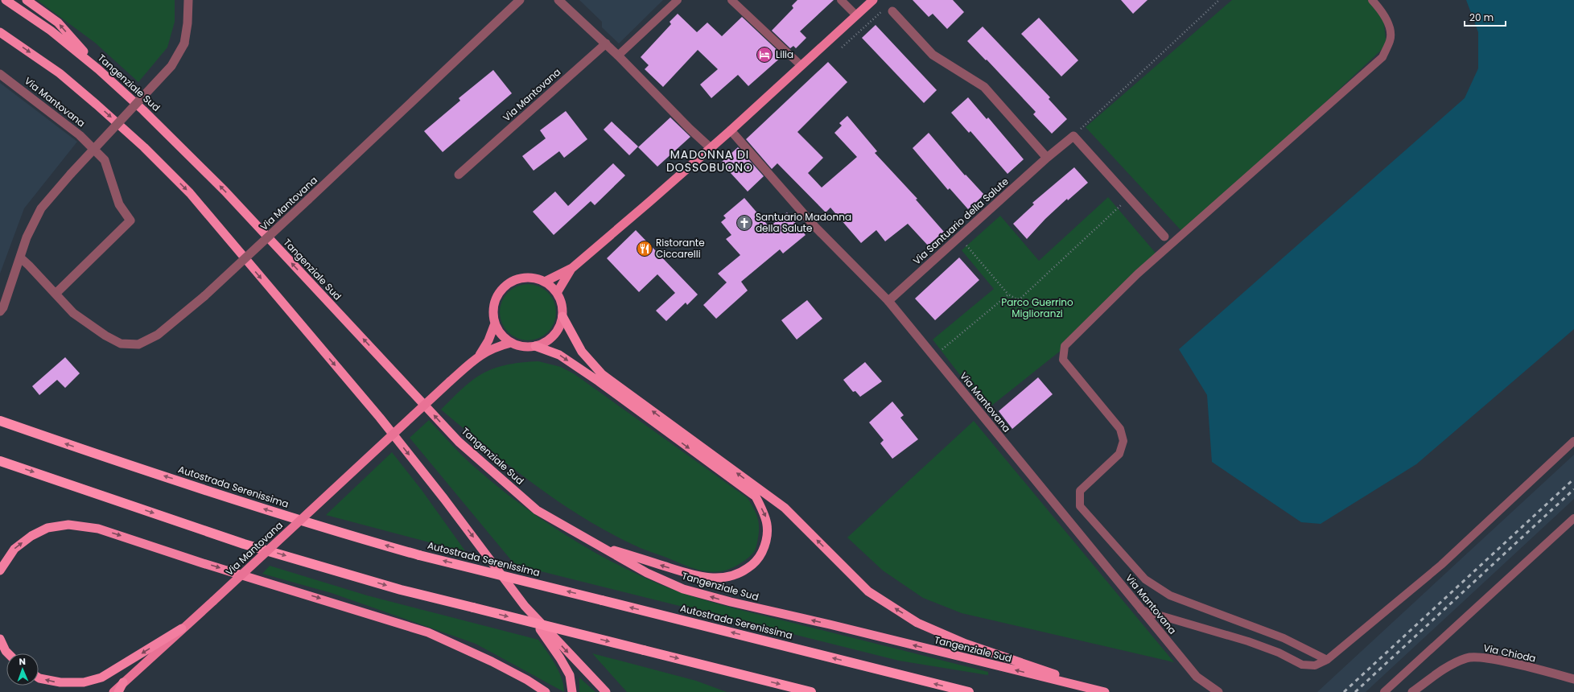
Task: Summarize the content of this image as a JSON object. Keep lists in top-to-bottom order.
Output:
{
  "streets": {
    "highway": ["Tangenziale Sud", "Autostrada Serenissima"],
    "main road": ["Via Mantovana"],
    "street": ["Via Santuario della Salute", "Via Chioda"]
  },
  "crossings": [
    ["Via Mantovana", "Via Santuario della Salute"]
  ],
  "districts": ["MADONNA DI DOSSOBUONO"],
  "parks": ["Parco Guerrino Miglioranzi"],
  "places": {
    "hotel": ["Lilia"],
    "church": ["Santuario Madonna della Salute"],
    "restaurant": ["Ristorante Ciccarelli"]
  },
  "scale_bar": "20 m",
  "north": "top"
}
